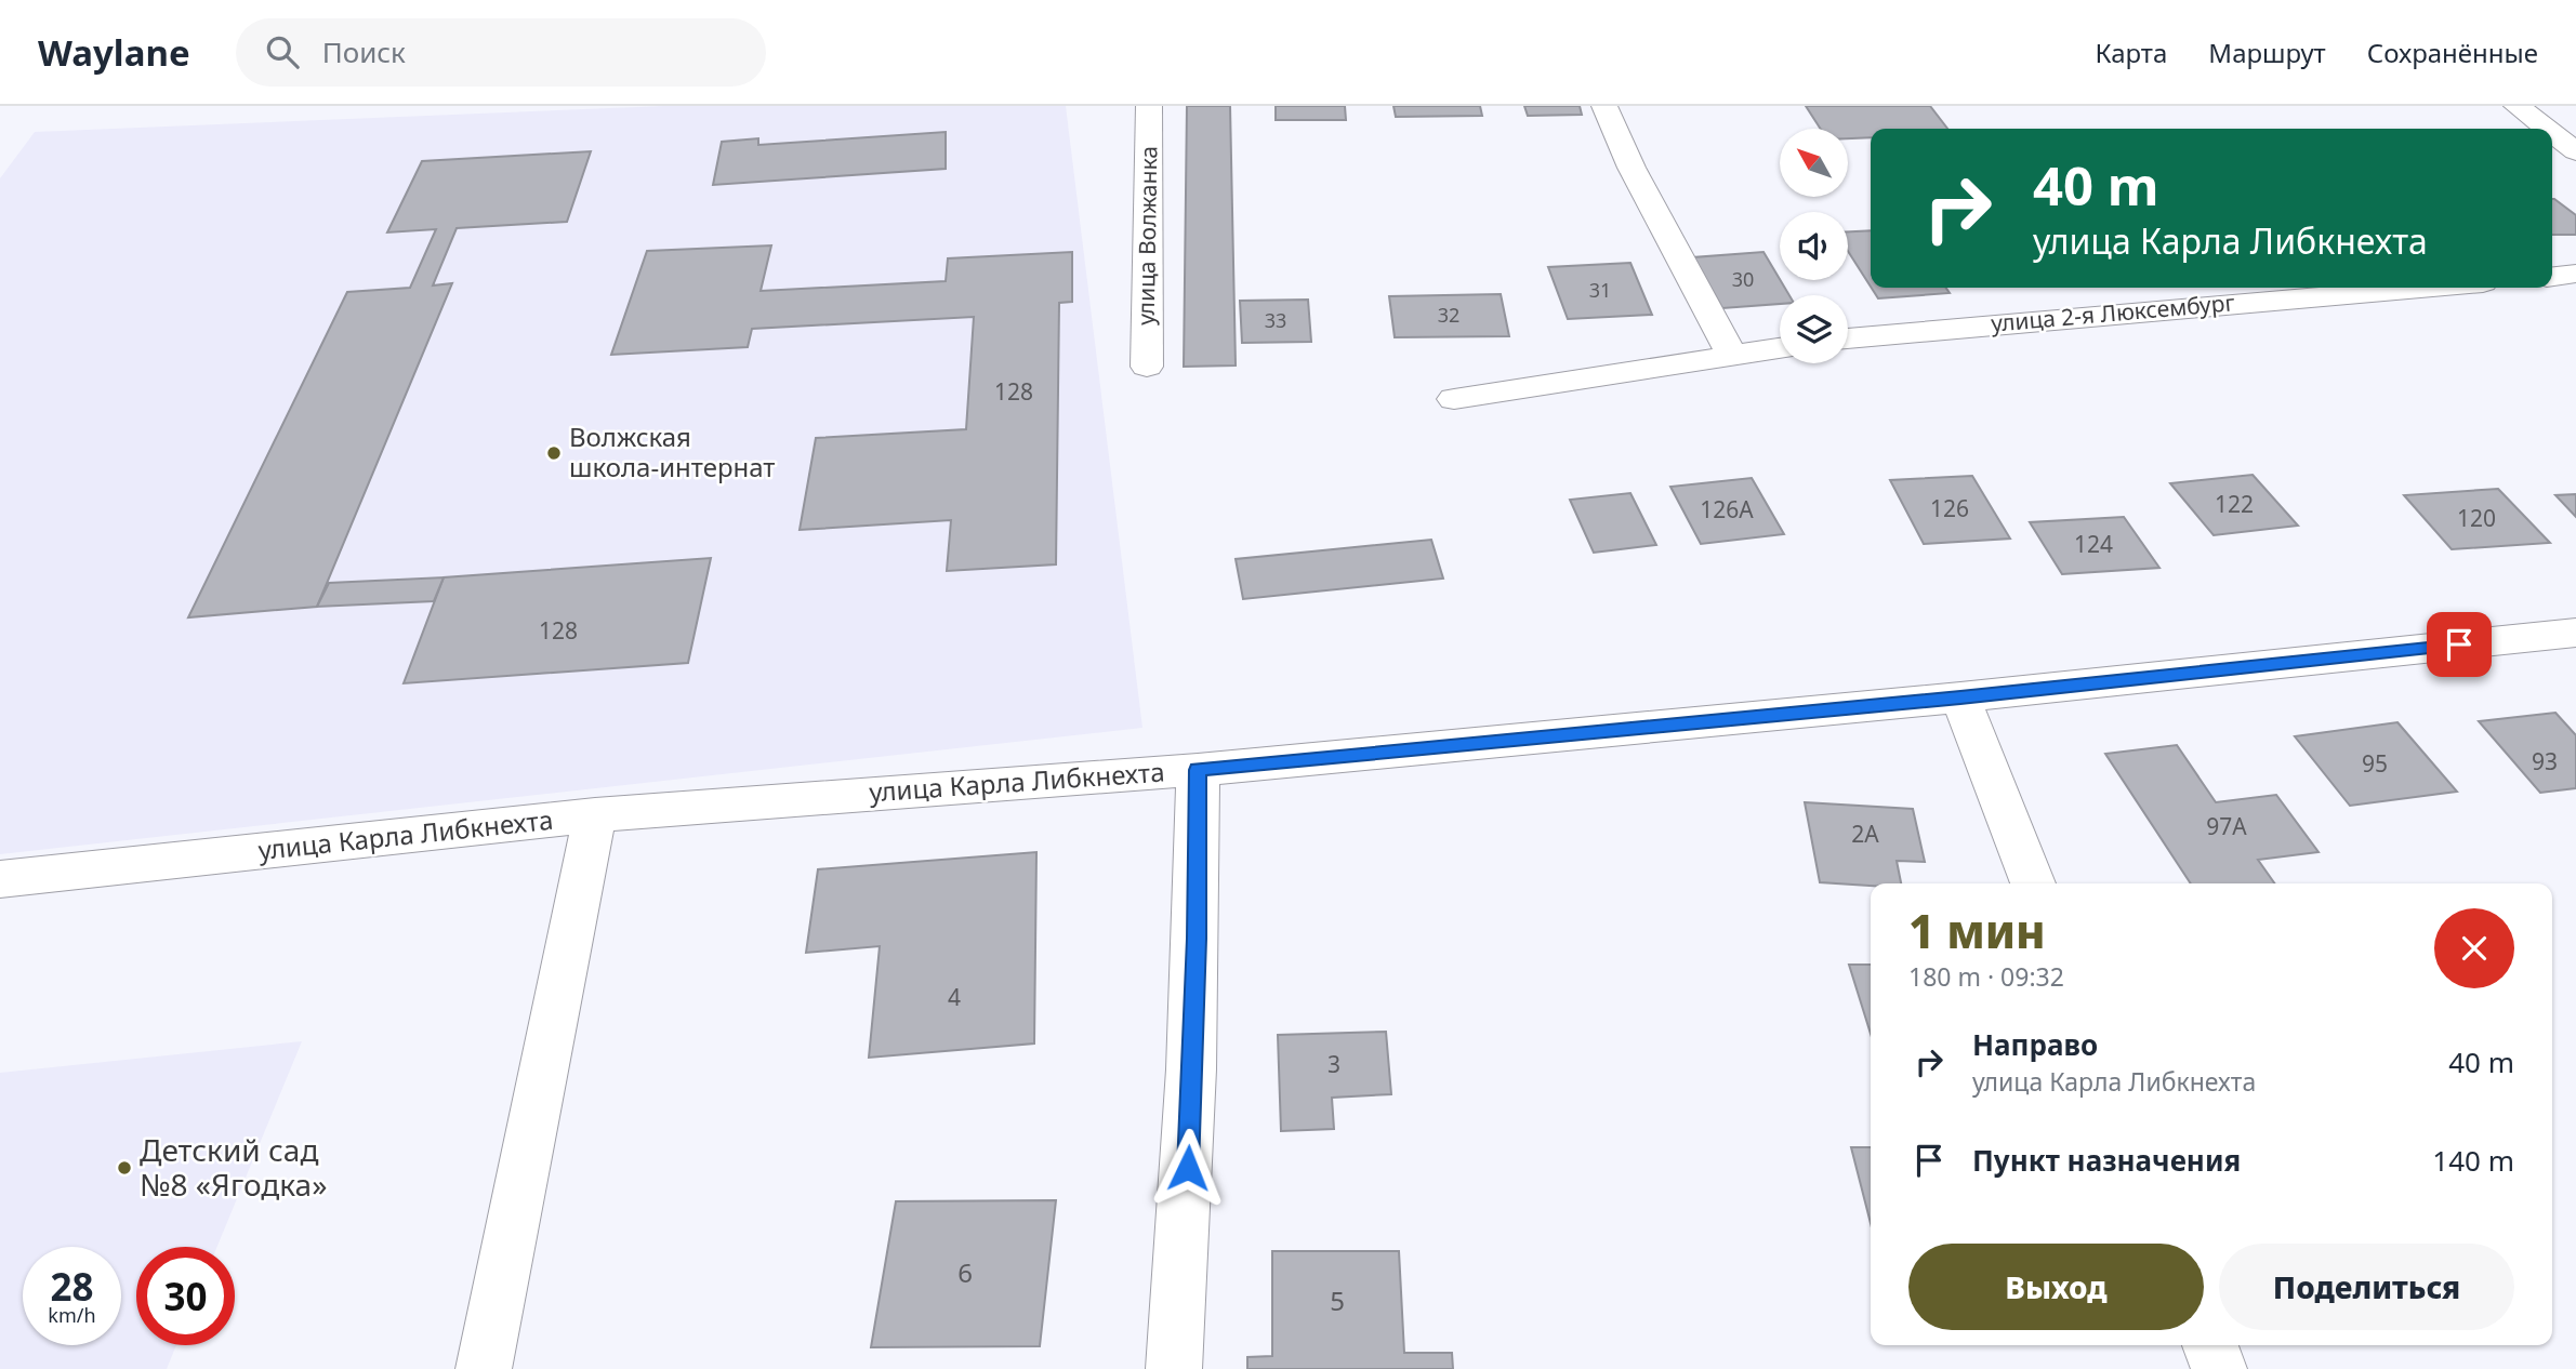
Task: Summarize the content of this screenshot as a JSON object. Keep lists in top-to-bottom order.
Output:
{
  "streets": {
    "street": ["улица Волжанка", "улица 2-я Люксембург", "улица Карла Либкнехта"]
  },
  "places": ["Волжская школа-интернат", "Детский сад №8 «Ягодка»"],
  "house_numbers": [
    "30",
    "31",
    "32",
    "33",
    "128",
    "122",
    "126",
    "126А",
    "120",
    "124",
    "128",
    "93",
    "95",
    "97А",
    "2А",
    "4",
    "3",
    "6",
    "5"
  ],
  "north": "top left",
  "page": {
    "header": "Waylane",
    "search": "Поиск",
    "nav": ["Карта", "Маршрут", "Сохранённые"],
    "turn": ["40 m", "улица Карла Либкнехта"],
    "heading": ["1 мин", "180 m · 09:32"],
    "list": [
      {
        "name": "Направо",
        "note": "улица Карла Либкнехта",
        "value": "40 m"
      },
      {
        "name": "Пункт назначения",
        "value": "140 m"
      }
    ],
    "buttons": ["Выход", "Поделиться"],
    "speed": "28 km/h",
    "limit": "30"
  }
}
